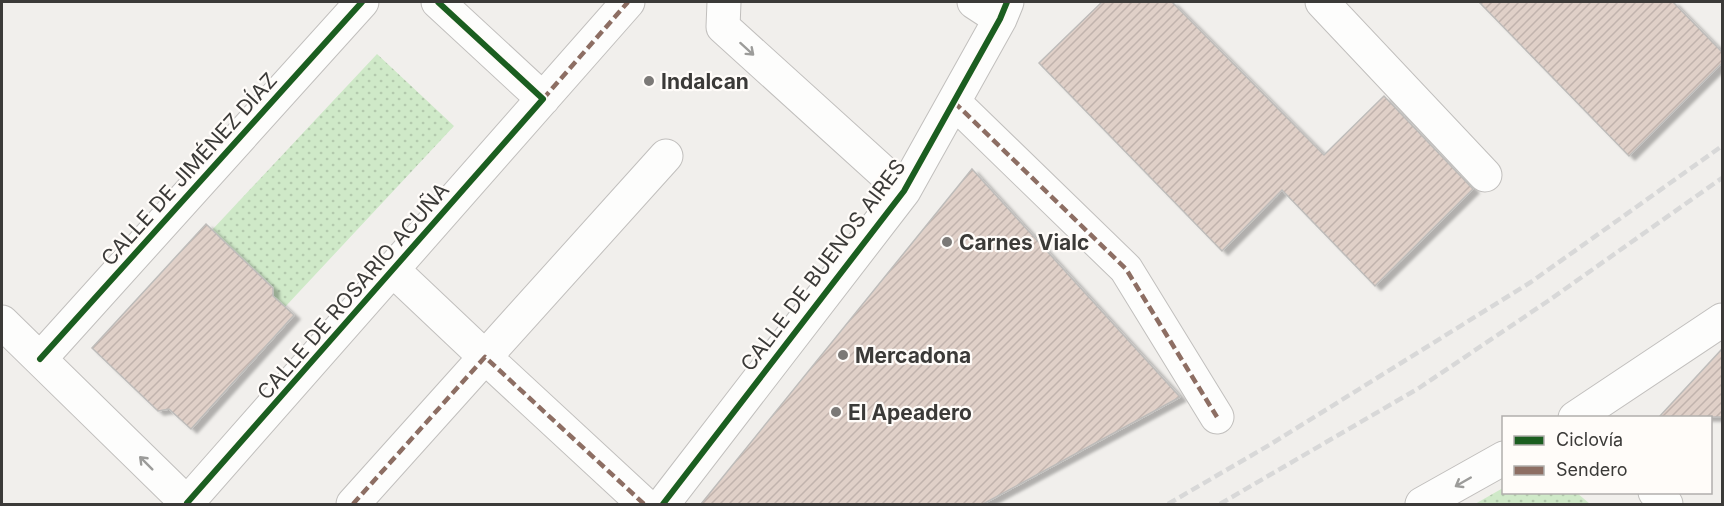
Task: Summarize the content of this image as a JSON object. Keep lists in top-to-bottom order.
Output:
{
  "streets": {
    "street": ["CALLE DE JIMÉNEZ DÍAZ", "CALLE DE BUENOS AIRES", "CALLE DE ROSARIO ACUÑA"]
  },
  "places": [
    "Indalcan",
    "Carnes Vialc",
    "Mercadona",
    "El Apeadero"
  ],
  "legend": ["Ciclovía", "Sendero"]
}
